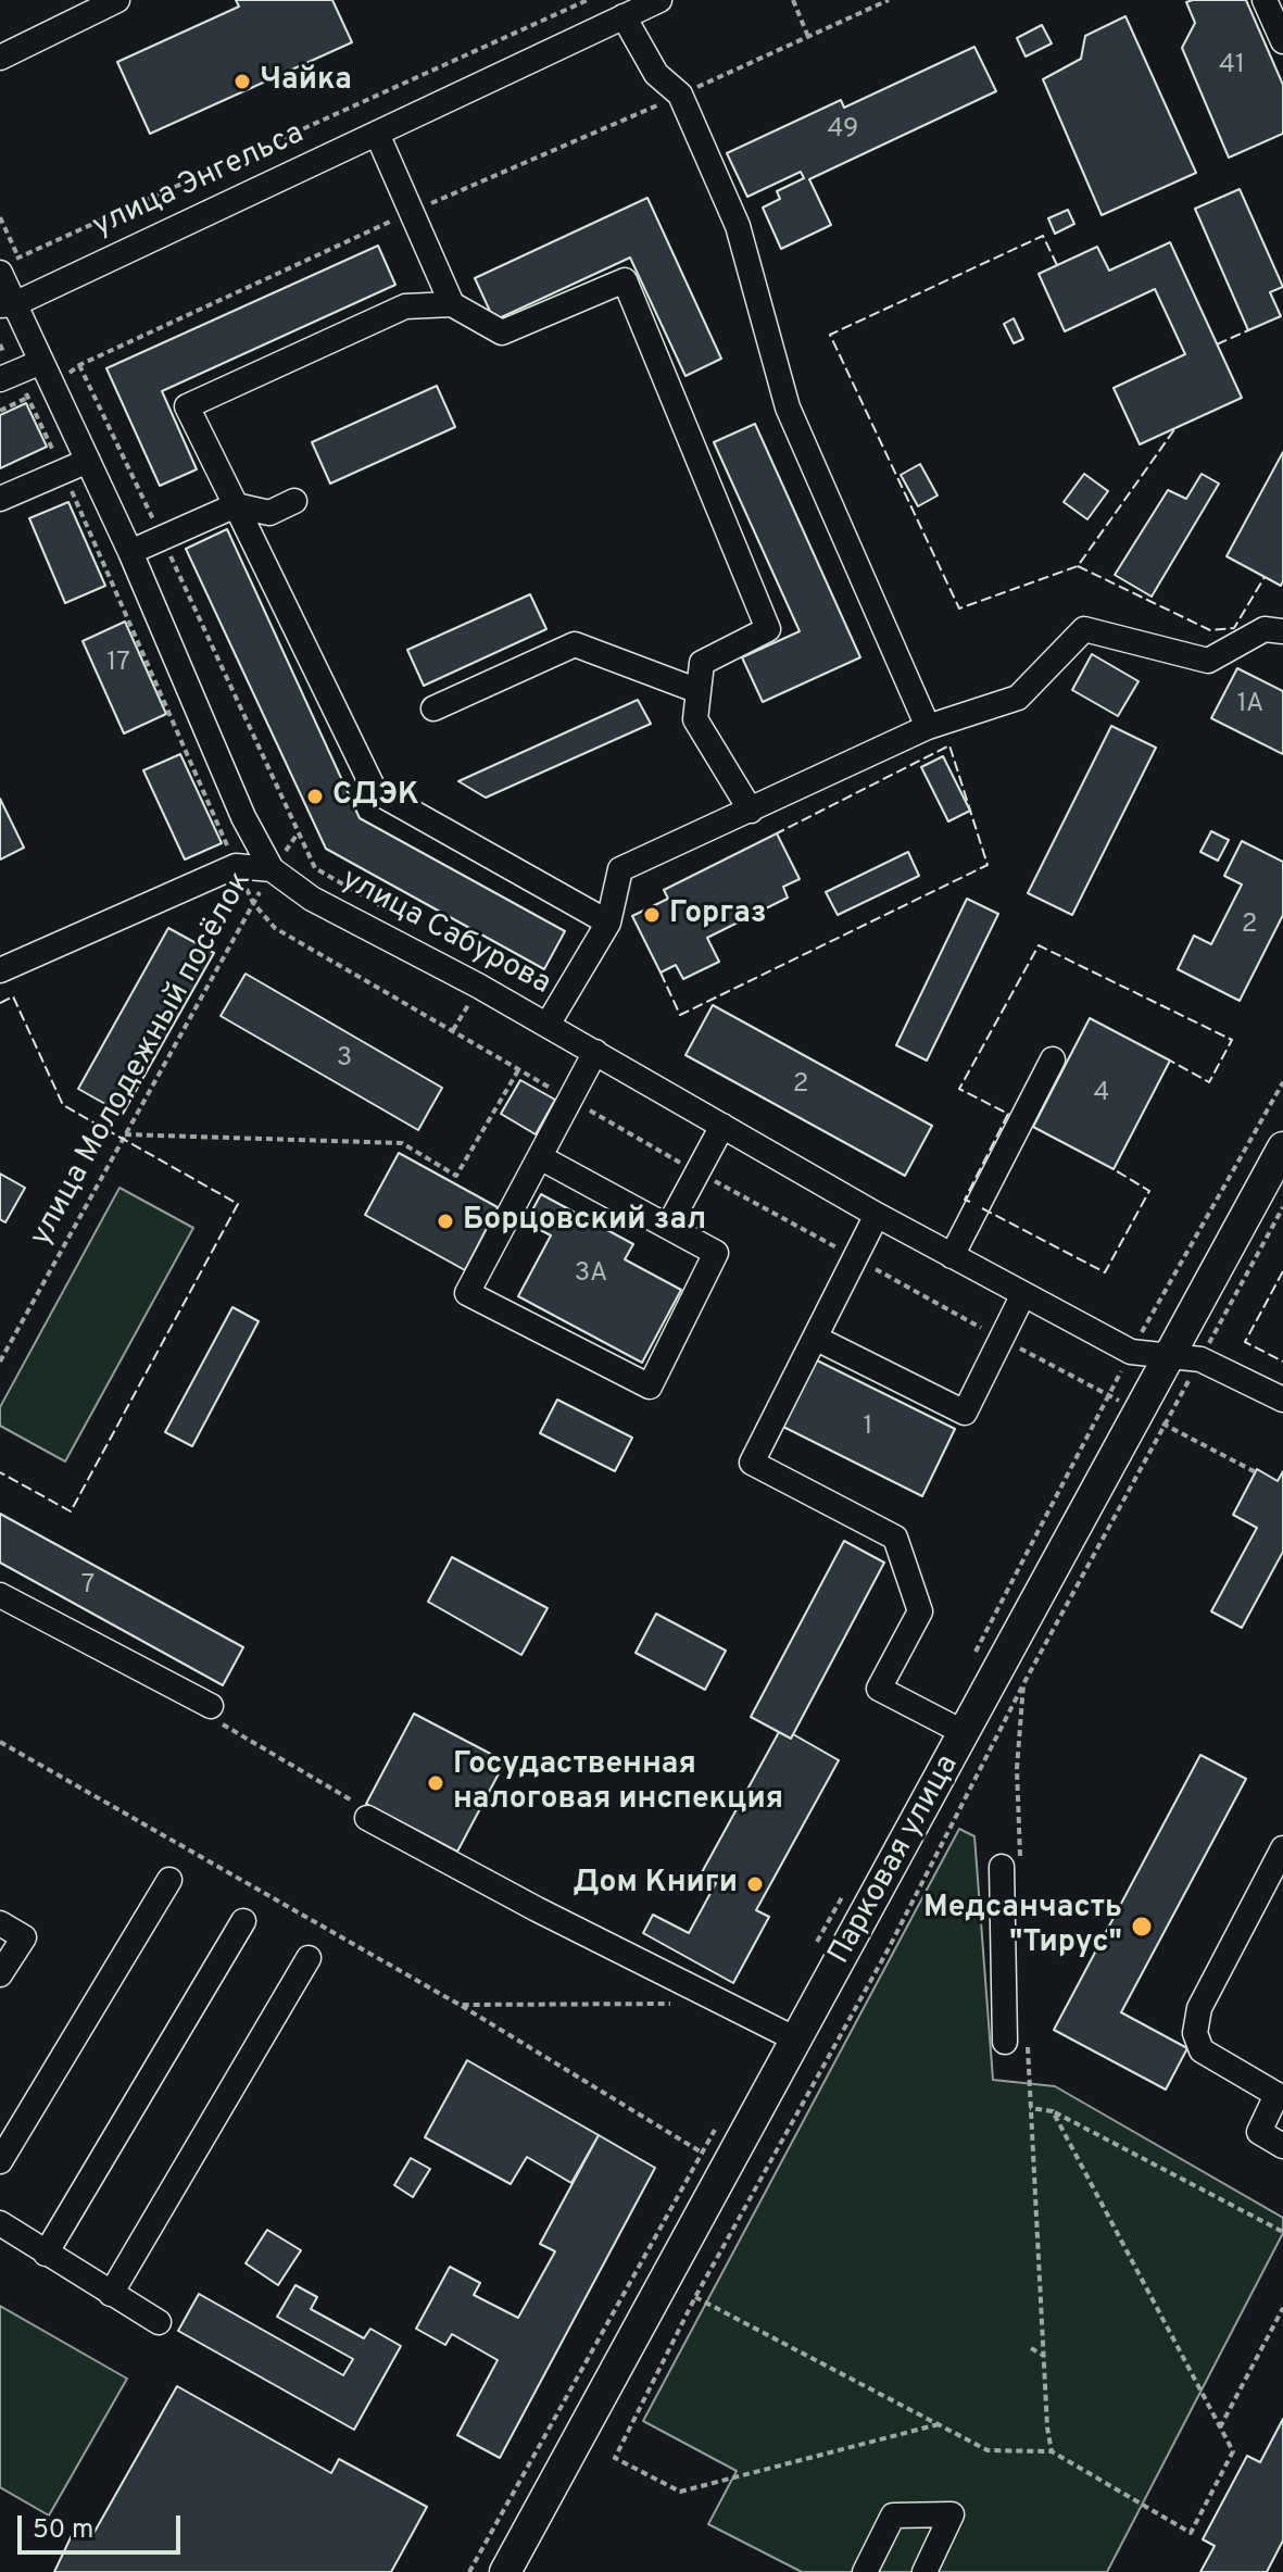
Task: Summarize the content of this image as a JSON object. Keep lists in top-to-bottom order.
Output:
{
  "streets": {
    "main road": ["Парковая улица"],
    "street": ["улица Энгельса", "улица Сабурова"],
    "path": ["улица Молодежный посёлок"]
  },
  "crossings": [
    ["улица Энгельса", "улица Сабурова"],
    ["улица Сабурова", "улица Молодежный посёлок"],
    ["улица Сабурова", "Парковая улица"]
  ],
  "places": [
    "Чайка",
    "СДЭК",
    "Горгаз",
    "Борцовский зал",
    "Госудаственная налоговая инспекция",
    "Дом Книги",
    "Медсанчасть \"Тирус\""
  ],
  "house_numbers": [
    "41",
    "49",
    "17",
    "1А",
    "2",
    "3",
    "2",
    "4",
    "3А",
    "1",
    "7"
  ],
  "scale_bar": "50 m"
}
